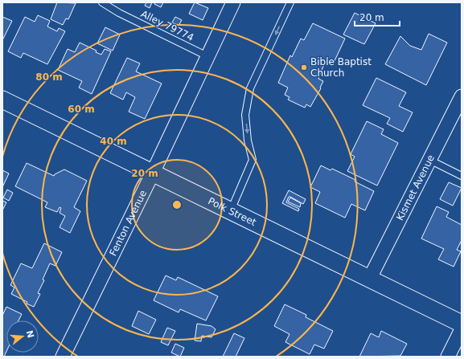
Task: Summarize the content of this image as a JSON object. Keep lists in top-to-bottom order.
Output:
{
  "streets": {
    "street": ["Kismet Avenue", "Polk Street", "Fenton Avenue"],
    "lane": ["Alley 79774"]
  },
  "crossings": [
    ["Alley 79774", "Fenton Avenue"],
    ["Kismet Avenue", "Polk Street"],
    ["Polk Street", "Fenton Avenue"]
  ],
  "places": ["Bible Baptist Church"],
  "scale_bar": "20 m",
  "north": "right",
  "rings": [
    "80 m",
    "60 m",
    "40 m",
    "20 m"
  ]
}
